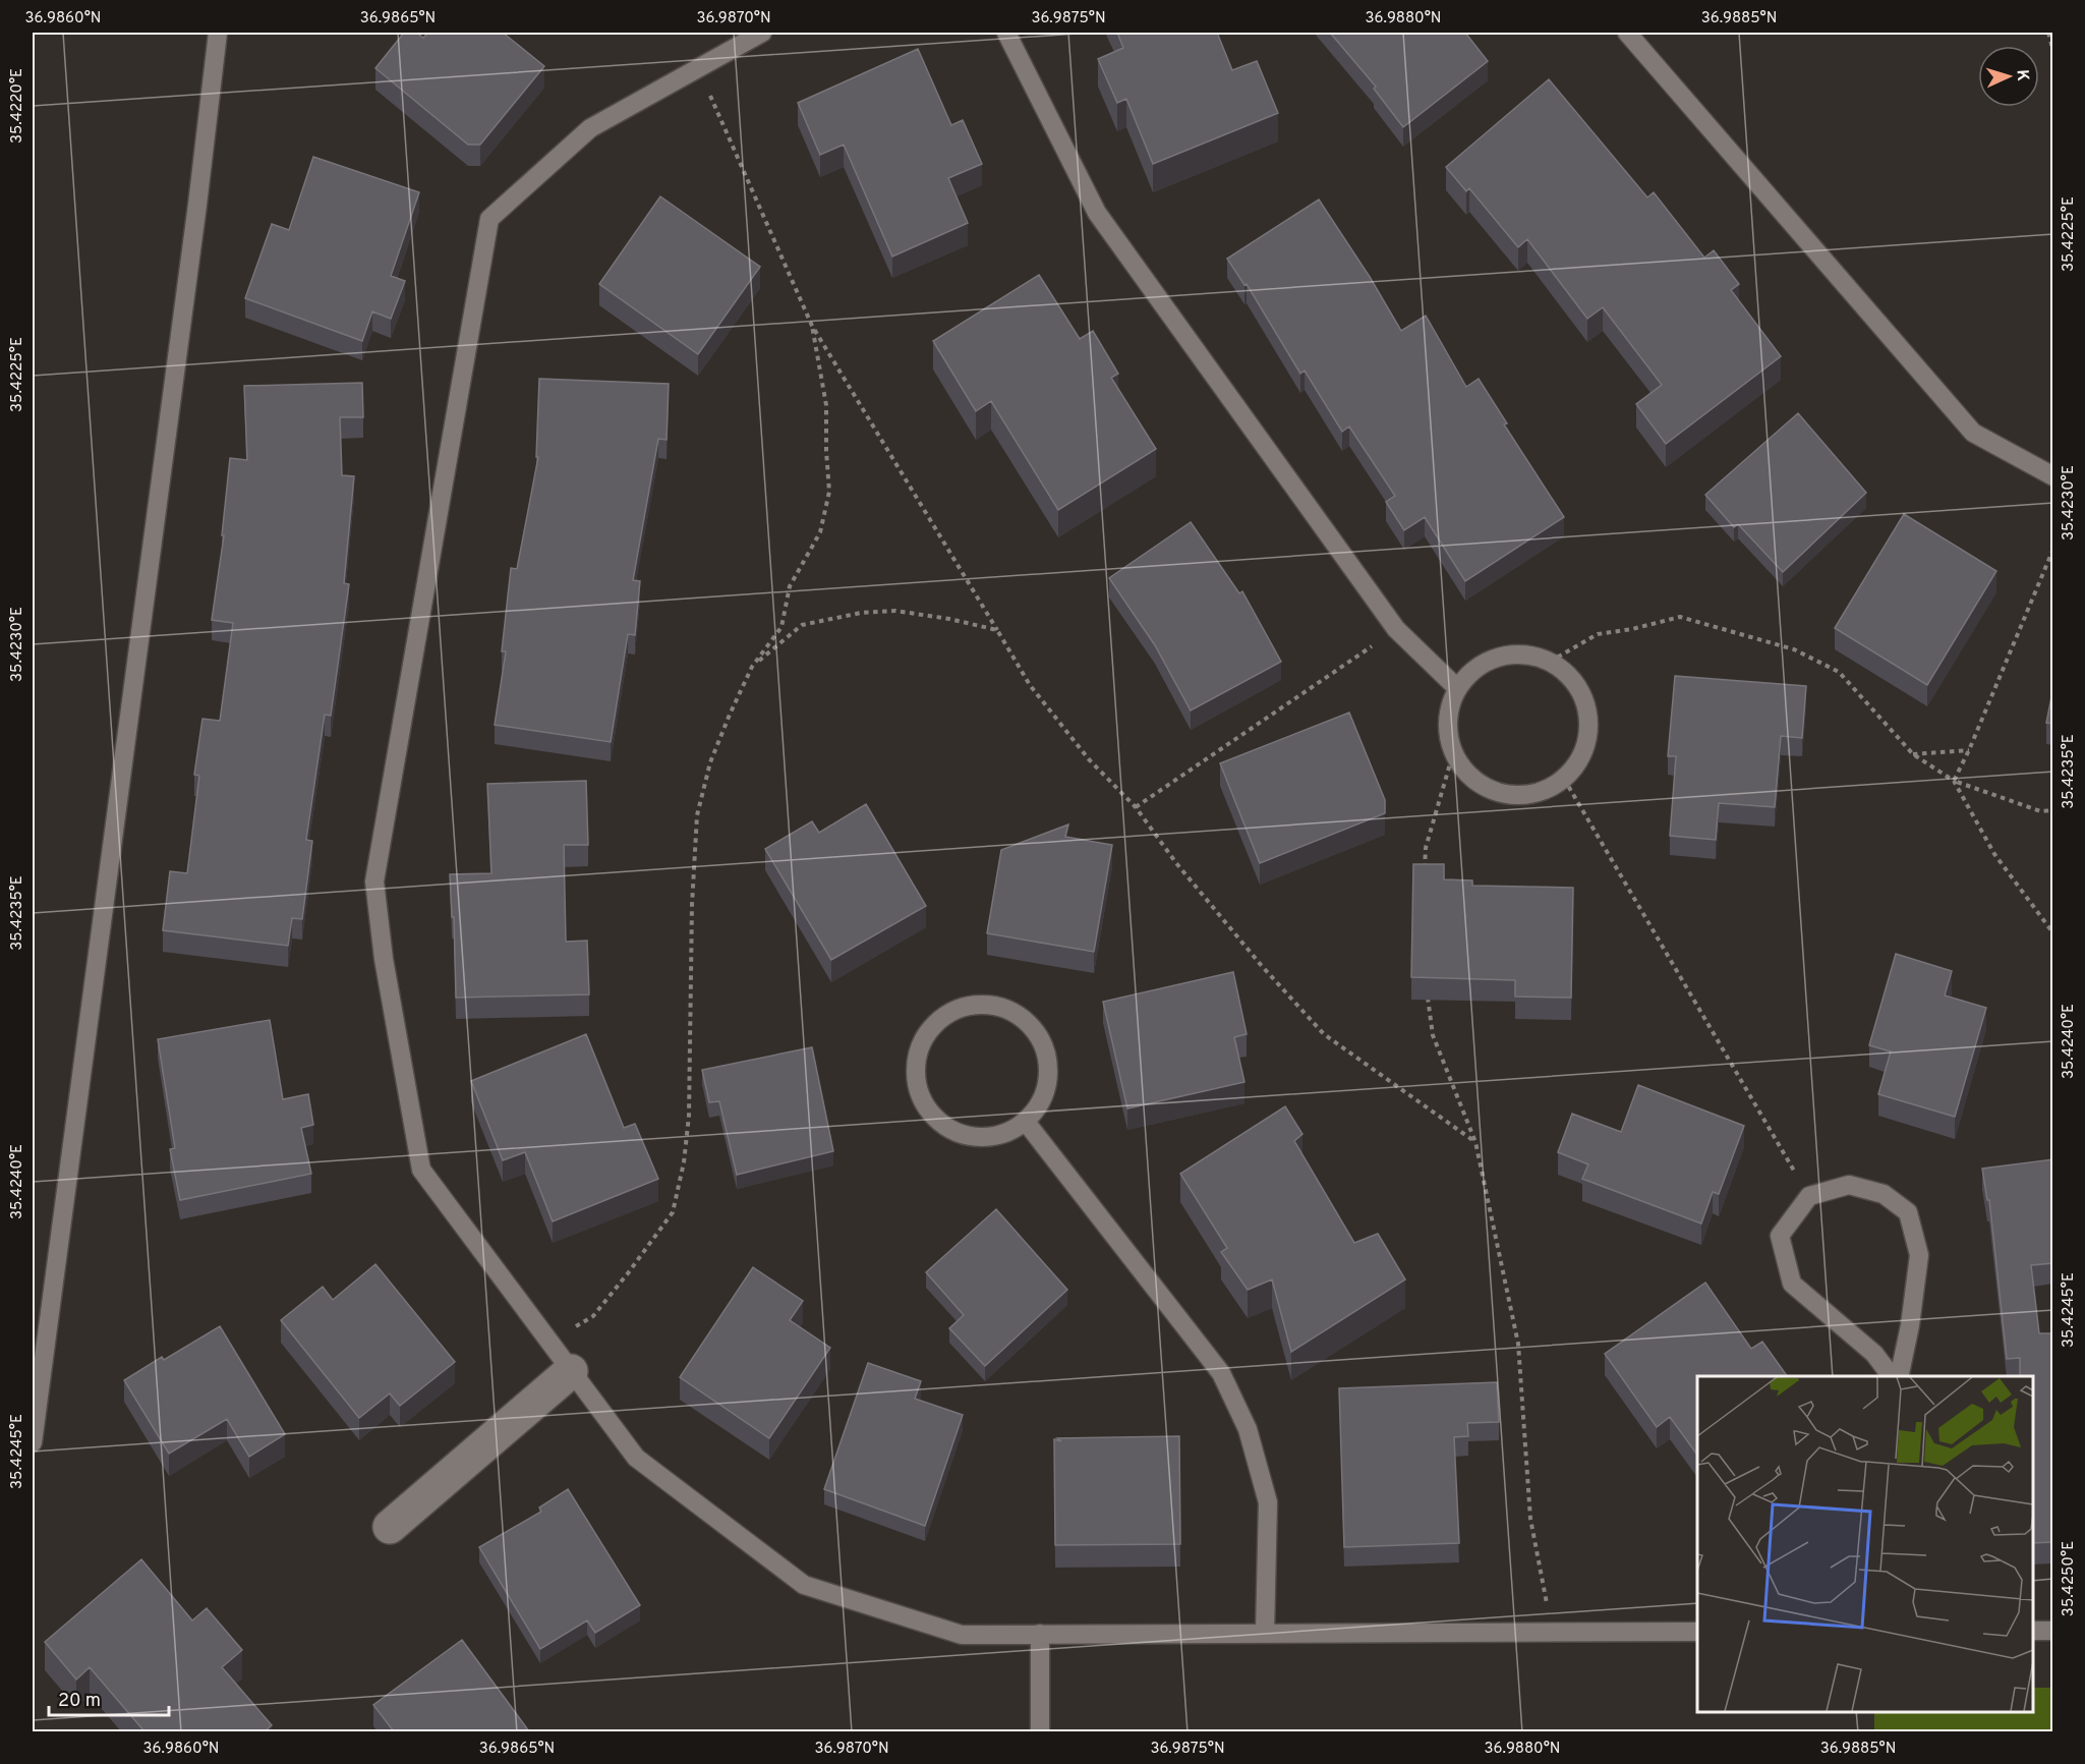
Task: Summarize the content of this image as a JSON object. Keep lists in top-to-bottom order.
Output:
{
  "scale_bar": "20 m",
  "north": "right",
  "coordinates": [
    "36.9860°N",
    "36.9865°N",
    "36.9870°N",
    "36.9875°N",
    "36.9880°N",
    "36.9885°N",
    "35.4220°E",
    "35.4225°E",
    "35.4230°E",
    "35.4235°E",
    "35.4240°E",
    "35.4245°E",
    "35.4250°E"
  ]
}
